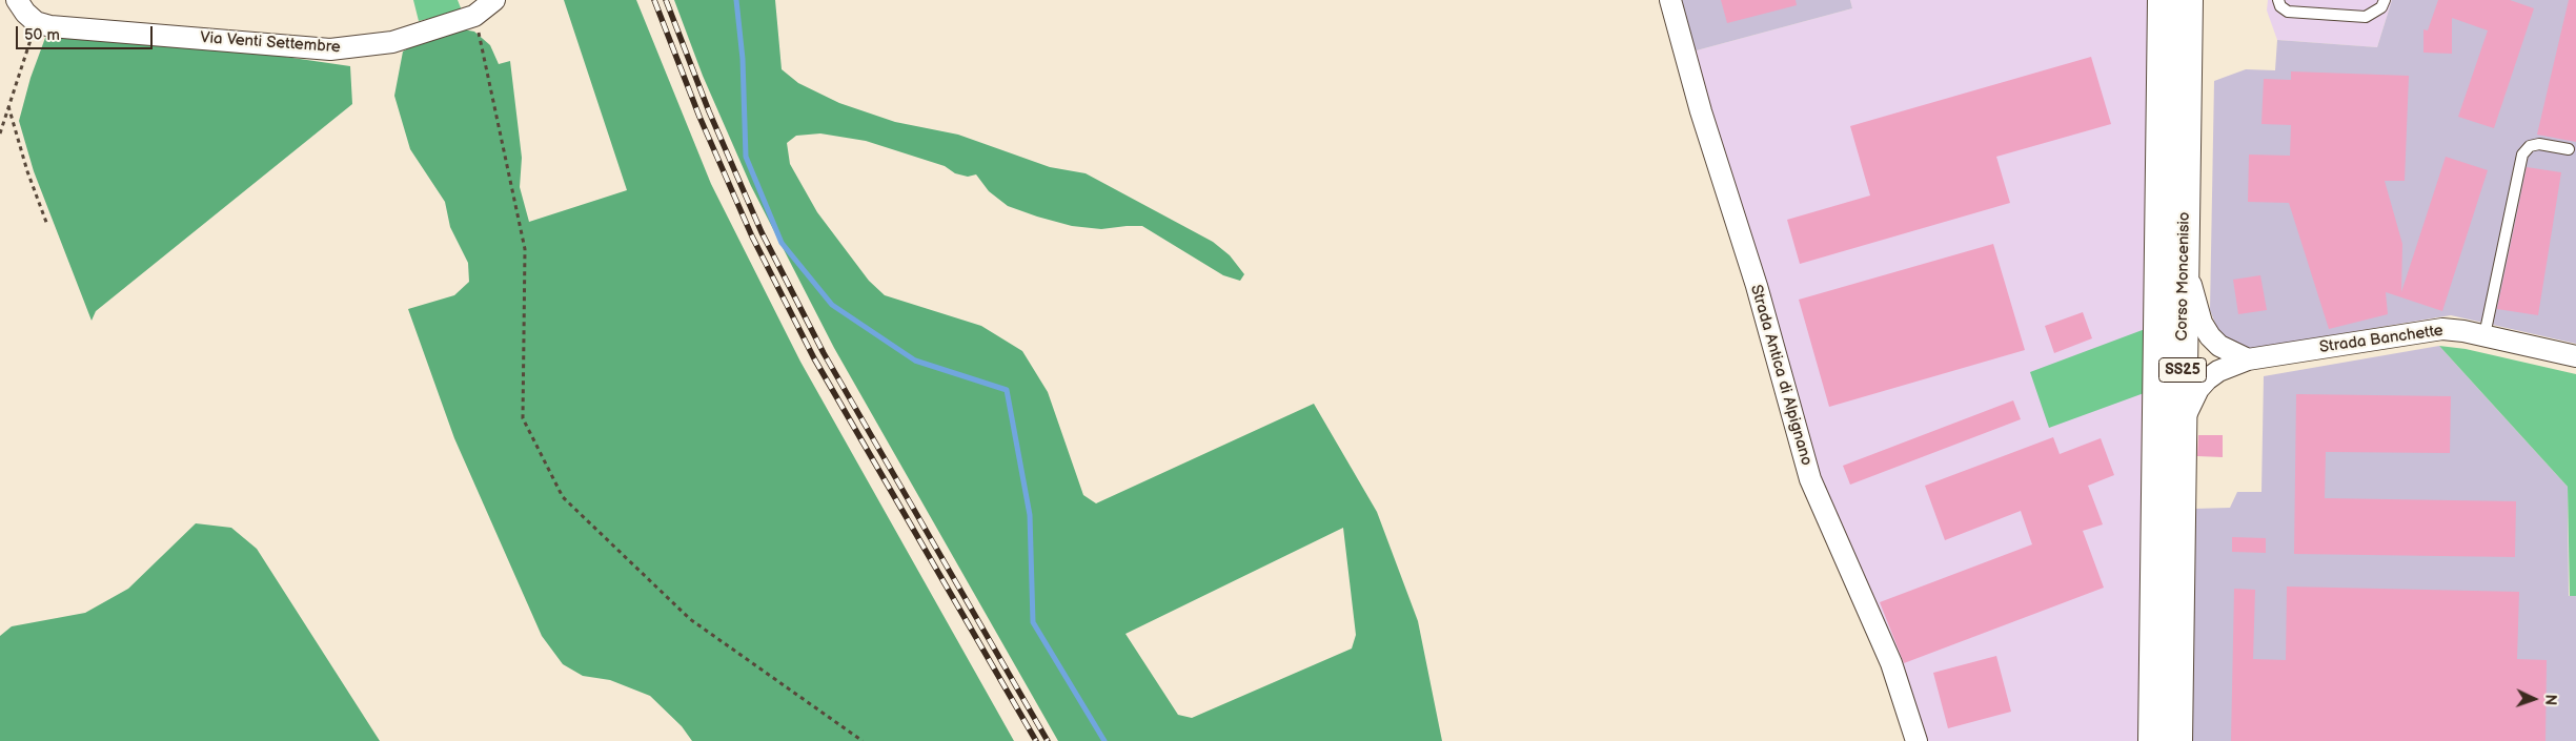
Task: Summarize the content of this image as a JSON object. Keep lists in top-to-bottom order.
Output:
{
  "streets": {
    "main road": ["Corso Moncenisio", "SS25"],
    "street": ["Via Venti Settembre", "Strada Banchette", "Strada Antica di Alpignano"]
  },
  "crossings": [
    ["Corso Moncenisio", "Strada Banchette"]
  ],
  "scale_bar": "50 m",
  "north": "right"
}
